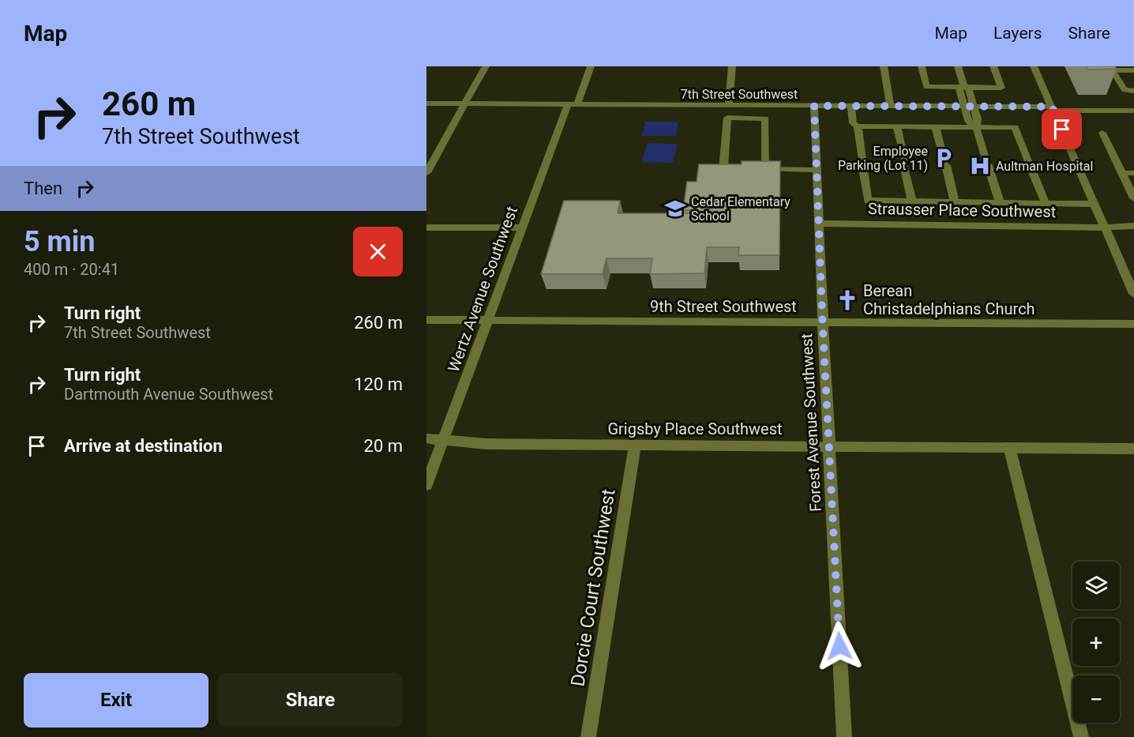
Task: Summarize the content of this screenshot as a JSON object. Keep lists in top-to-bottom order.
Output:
{
  "streets": {
    "street": [
      "7th Street Southwest",
      "Strausser Place Southwest",
      "Wertz Avenue Southwest",
      "9th Street Southwest",
      "Forest Avenue Southwest",
      "Grigsby Place Southwest",
      "Dorcie Court Southwest"
    ]
  },
  "crossings": [
    ["7th Street Southwest", "Wertz Avenue Southwest"],
    ["7th Street Southwest", "Forest Avenue Southwest"],
    ["Strausser Place Southwest", "Forest Avenue Southwest"],
    ["Wertz Avenue Southwest", "9th Street Southwest"],
    ["Wertz Avenue Southwest", "Grigsby Place Southwest"],
    ["9th Street Southwest", "Forest Avenue Southwest"],
    ["Forest Avenue Southwest", "Grigsby Place Southwest"],
    ["Grigsby Place Southwest", "Dorcie Court Southwest"]
  ],
  "places": {
    "parking": ["Employee Parking (Lot 11)"],
    "hospital": ["Aultman Hospital"],
    "school or university": ["Cedar Elementary School"],
    "church": ["Berean Christadelphians Church"]
  },
  "page": {
    "header": "Map",
    "nav": ["Map", "Layers", "Share"],
    "turn": ["260 m", "7th Street Southwest"],
    "then": "Then",
    "heading": ["5 min", "400 m · 20:41"],
    "list": [
      {
        "name": "Turn right",
        "note": "7th Street Southwest",
        "value": "260 m"
      },
      {
        "name": "Turn right",
        "note": "Dartmouth Avenue Southwest",
        "value": "120 m"
      },
      {
        "name": "Arrive at destination",
        "value": "20 m"
      }
    ],
    "map_buttons": ["+", "−"],
    "buttons": ["Exit", "Share"]
  }
}
